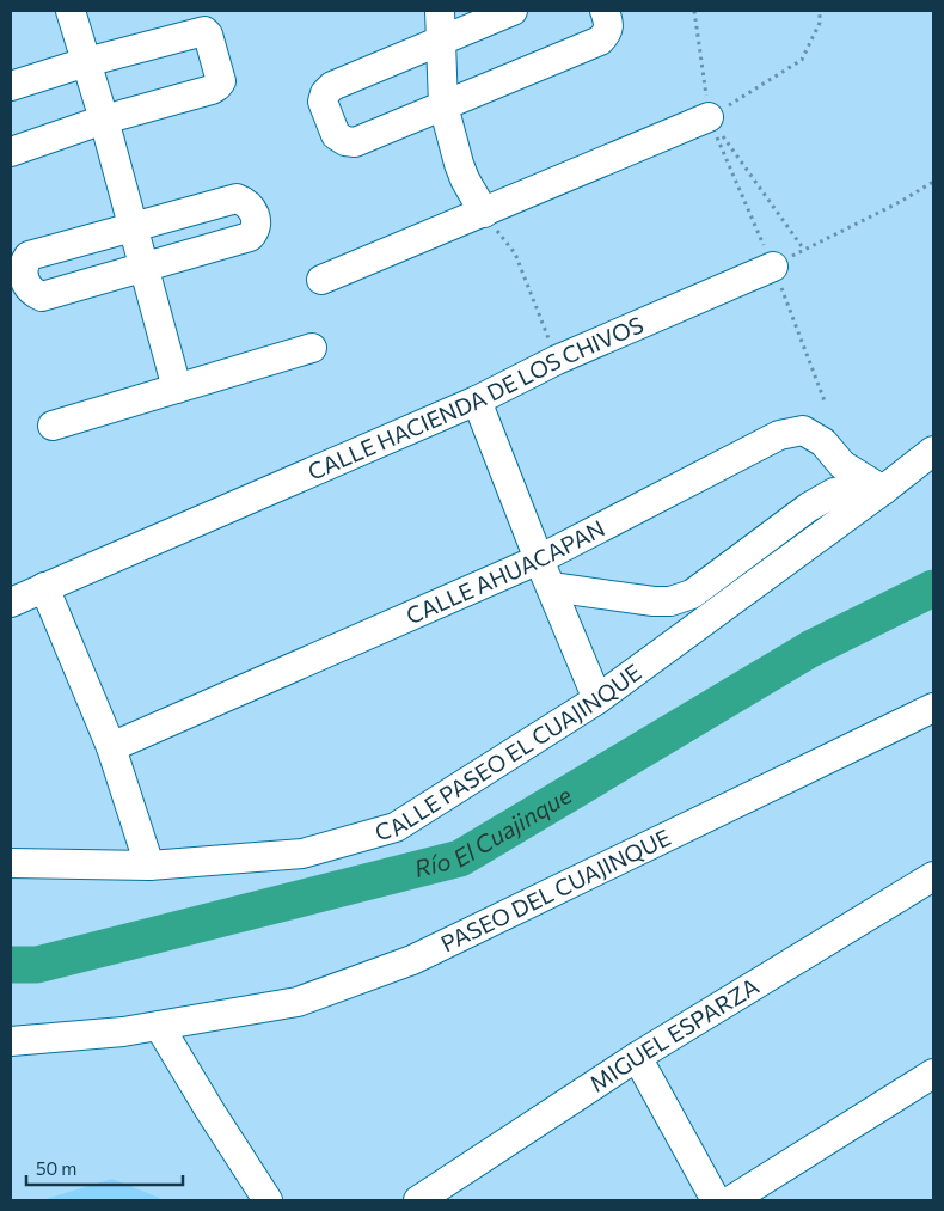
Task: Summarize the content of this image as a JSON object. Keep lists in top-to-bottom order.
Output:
{
  "streets": {
    "street": [
      "CALLE HACIENDA DE LOS CHIVOS",
      "CALLE AHUACAPAN",
      "CALLE PASEO EL CUAJINQUE",
      "PASEO DEL CUAJINQUE",
      "MIGUEL ESPARZA"
    ]
  },
  "crossings": [
    ["CALLE AHUACAPAN", "CALLE PASEO EL CUAJINQUE"]
  ],
  "water": ["Río El Cuajinque"],
  "scale_bar": "50 m"
}
